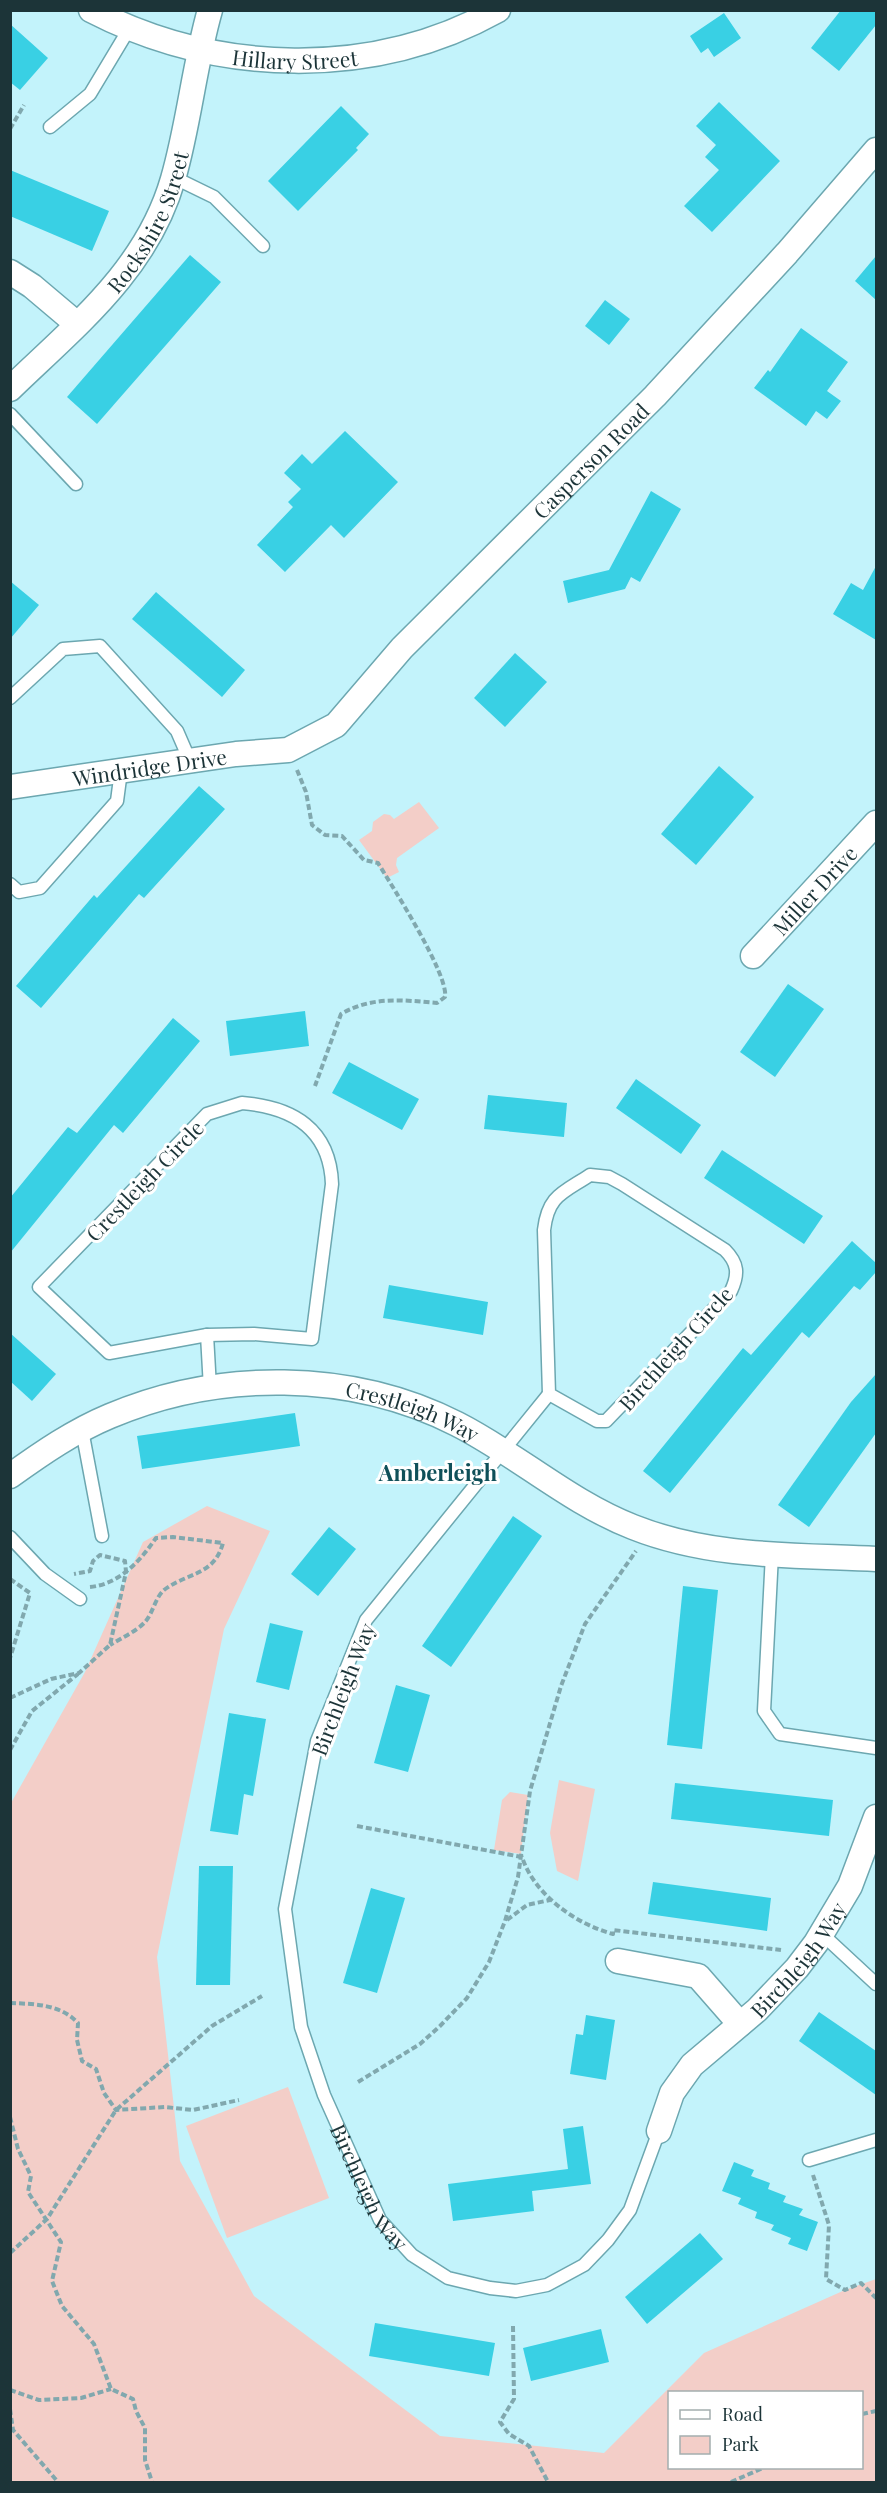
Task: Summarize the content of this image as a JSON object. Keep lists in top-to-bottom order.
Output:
{
  "streets": {
    "street": [
      "Hillary Street",
      "Rockshire Street",
      "Casperson Road",
      "Windridge Drive",
      "Miller Drive",
      "Crestleigh Way",
      "Birchleigh Way"
    ],
    "lane": ["Crestleigh Circle", "Birchleigh Circle"]
  },
  "crossings": [
    ["Hillary Street", "Rockshire Street"],
    ["Casperson Road", "Windridge Drive"],
    ["Crestleigh Way", "Birchleigh Way"]
  ],
  "districts": ["Amberleigh"],
  "legend": ["Road", "Park"]
}
